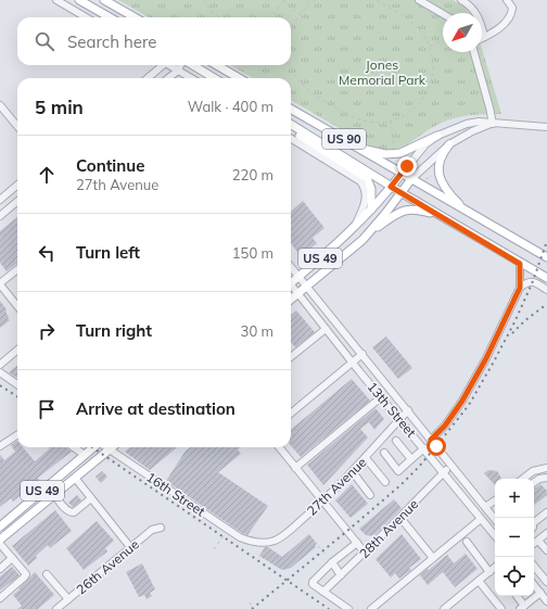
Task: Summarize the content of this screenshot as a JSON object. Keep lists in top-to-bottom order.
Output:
{
  "streets": {
    "main road": ["US 90", "US 49"],
    "street": [
      "13th Street",
      "27th Avenue",
      "16th Street",
      "28th Avenue",
      "26th Avenue"
    ]
  },
  "crossings": [
    ["US 90", "US 49"],
    ["US 49", "13th Street"],
    ["US 49", "16th Street"],
    ["13th Street", "27th Avenue"],
    ["13th Street", "28th Avenue"],
    ["27th Avenue", "16th Street"]
  ],
  "parks": ["Jones Memorial Park"],
  "north": "bottom left",
  "page": {
    "search": "Search here",
    "heading": ["5 min", "Walk · 400 m"],
    "list": [
      ["Continue", "27th Avenue", "220 m"],
      ["Turn left", "150 m"],
      ["Turn right", "30 m"],
      "Arrive at destination"
    ],
    "map_buttons": ["+", "−"]
  }
}
